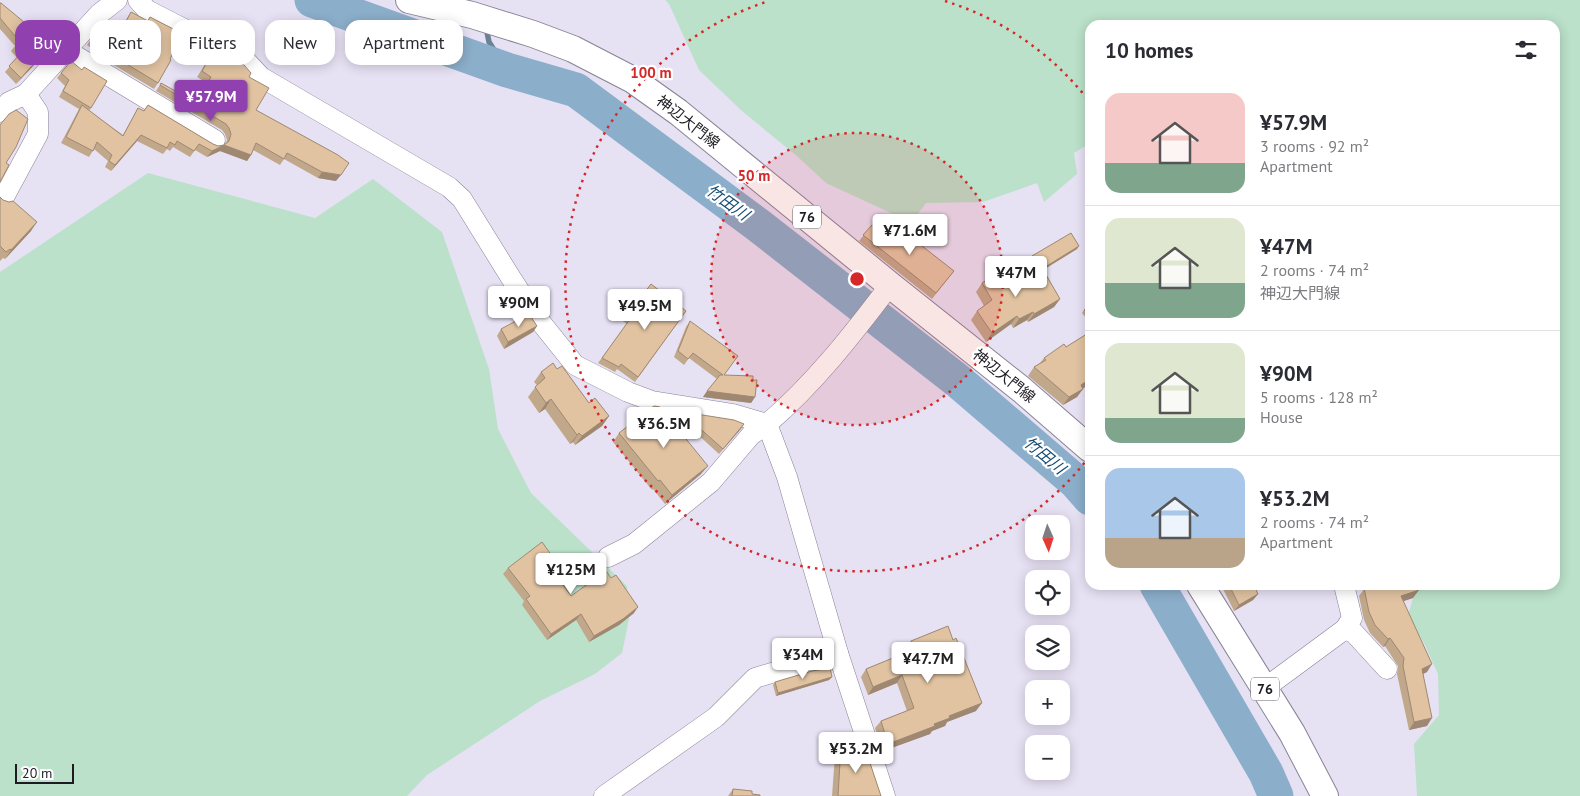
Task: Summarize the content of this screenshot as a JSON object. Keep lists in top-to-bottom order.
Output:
{
  "streets": {
    "main road": ["神辺大門線", "76"]
  },
  "water": ["竹田川"],
  "scale_bar": "20 m",
  "north": "bottom",
  "page": {
    "chip": [
      "Buy",
      "Rent",
      "Filters",
      "New",
      "Apartment"
    ],
    "heading": "10 homes",
    "price": [
      "¥57.9M",
      "¥71.6M",
      "¥47M",
      "¥90M",
      "¥49.5M",
      "¥36.5M",
      "¥125M",
      "¥34M",
      "¥47.7M",
      "¥53.2M"
    ],
    "list": [
      {
        "name": "¥57.9M",
        "note": "3 rooms · 92 m² · Apartment"
      },
      {
        "name": "¥47M",
        "note": "2 rooms · 74 m² · 神辺大門線"
      },
      {
        "name": "¥90M",
        "note": "5 rooms · 128 m² · House"
      },
      {
        "name": "¥53.2M",
        "note": "2 rooms · 74 m² · Apartment"
      }
    ],
    "map_buttons": ["+", "−"],
    "scale": "20 m"
  },
  "rings": ["100 m", "50 m"]
}
